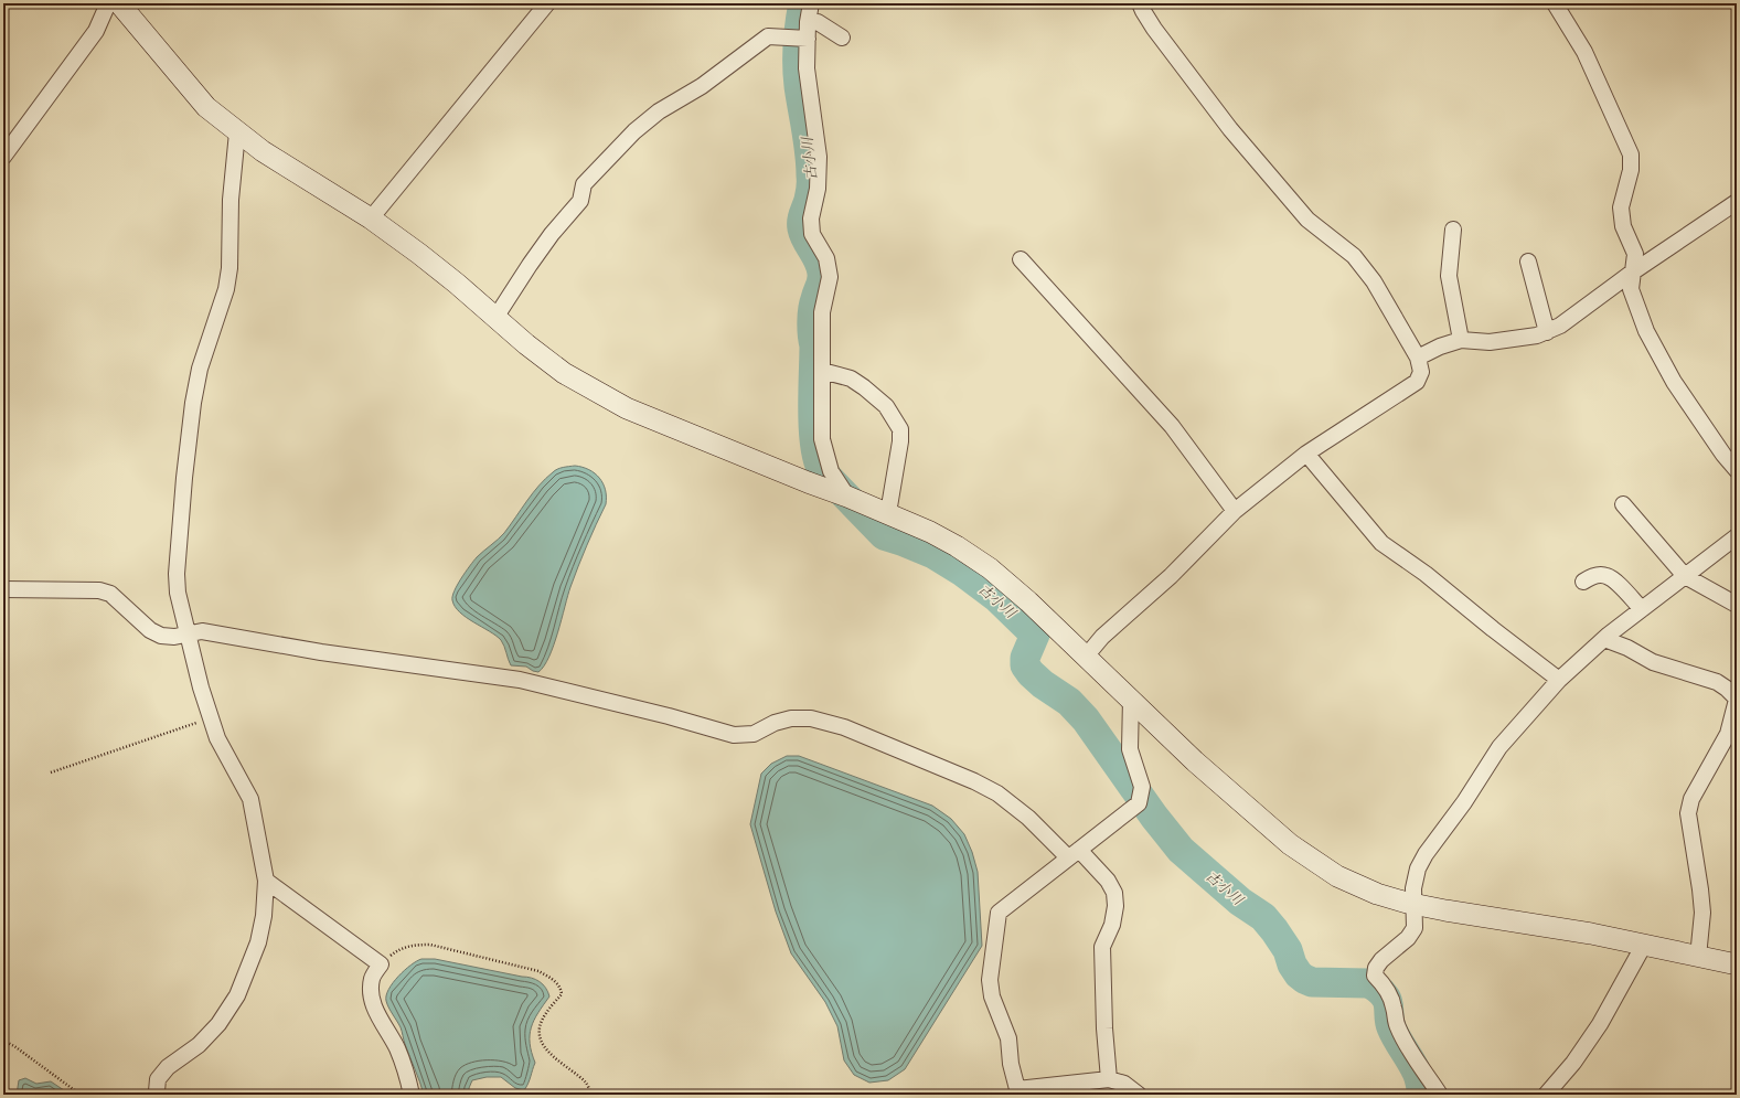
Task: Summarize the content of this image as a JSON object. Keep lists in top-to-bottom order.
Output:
{
  "water": ["古小川"]
}
